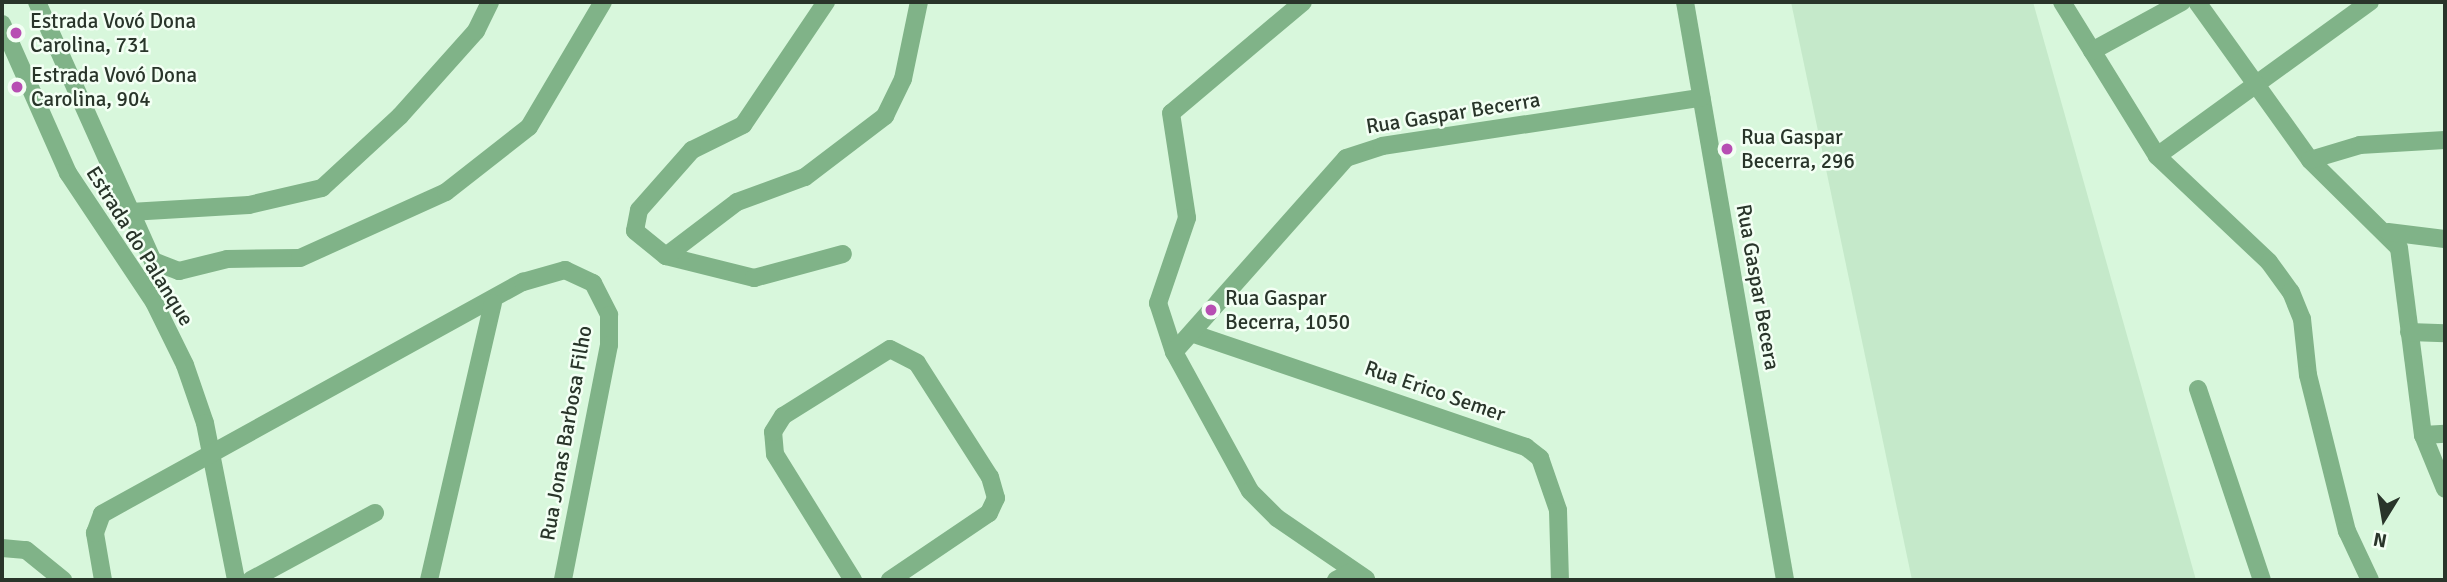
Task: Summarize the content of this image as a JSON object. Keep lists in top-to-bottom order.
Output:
{
  "streets": {
    "street": [
      "Rua Gaspar Becerra",
      "Estrada do Palanque",
      "Rua Gaspar Becera",
      "Rua Erico Semer",
      "Rua Jonas Barbosa Filho"
    ]
  },
  "crossings": [
    ["Rua Gaspar Becerra", "Rua Gaspar Becera"],
    ["Rua Gaspar Becerra", "Rua Erico Semer"],
    ["Estrada do Palanque", "Rua Jonas Barbosa Filho"]
  ],
  "places": [
    "Estrada Vovó Dona Carolina, 731",
    "Estrada Vovó Dona Carolina, 904",
    "Rua Gaspar Becerra, 296",
    "Rua Gaspar Becerra, 1050"
  ],
  "north": "bottom"
}
